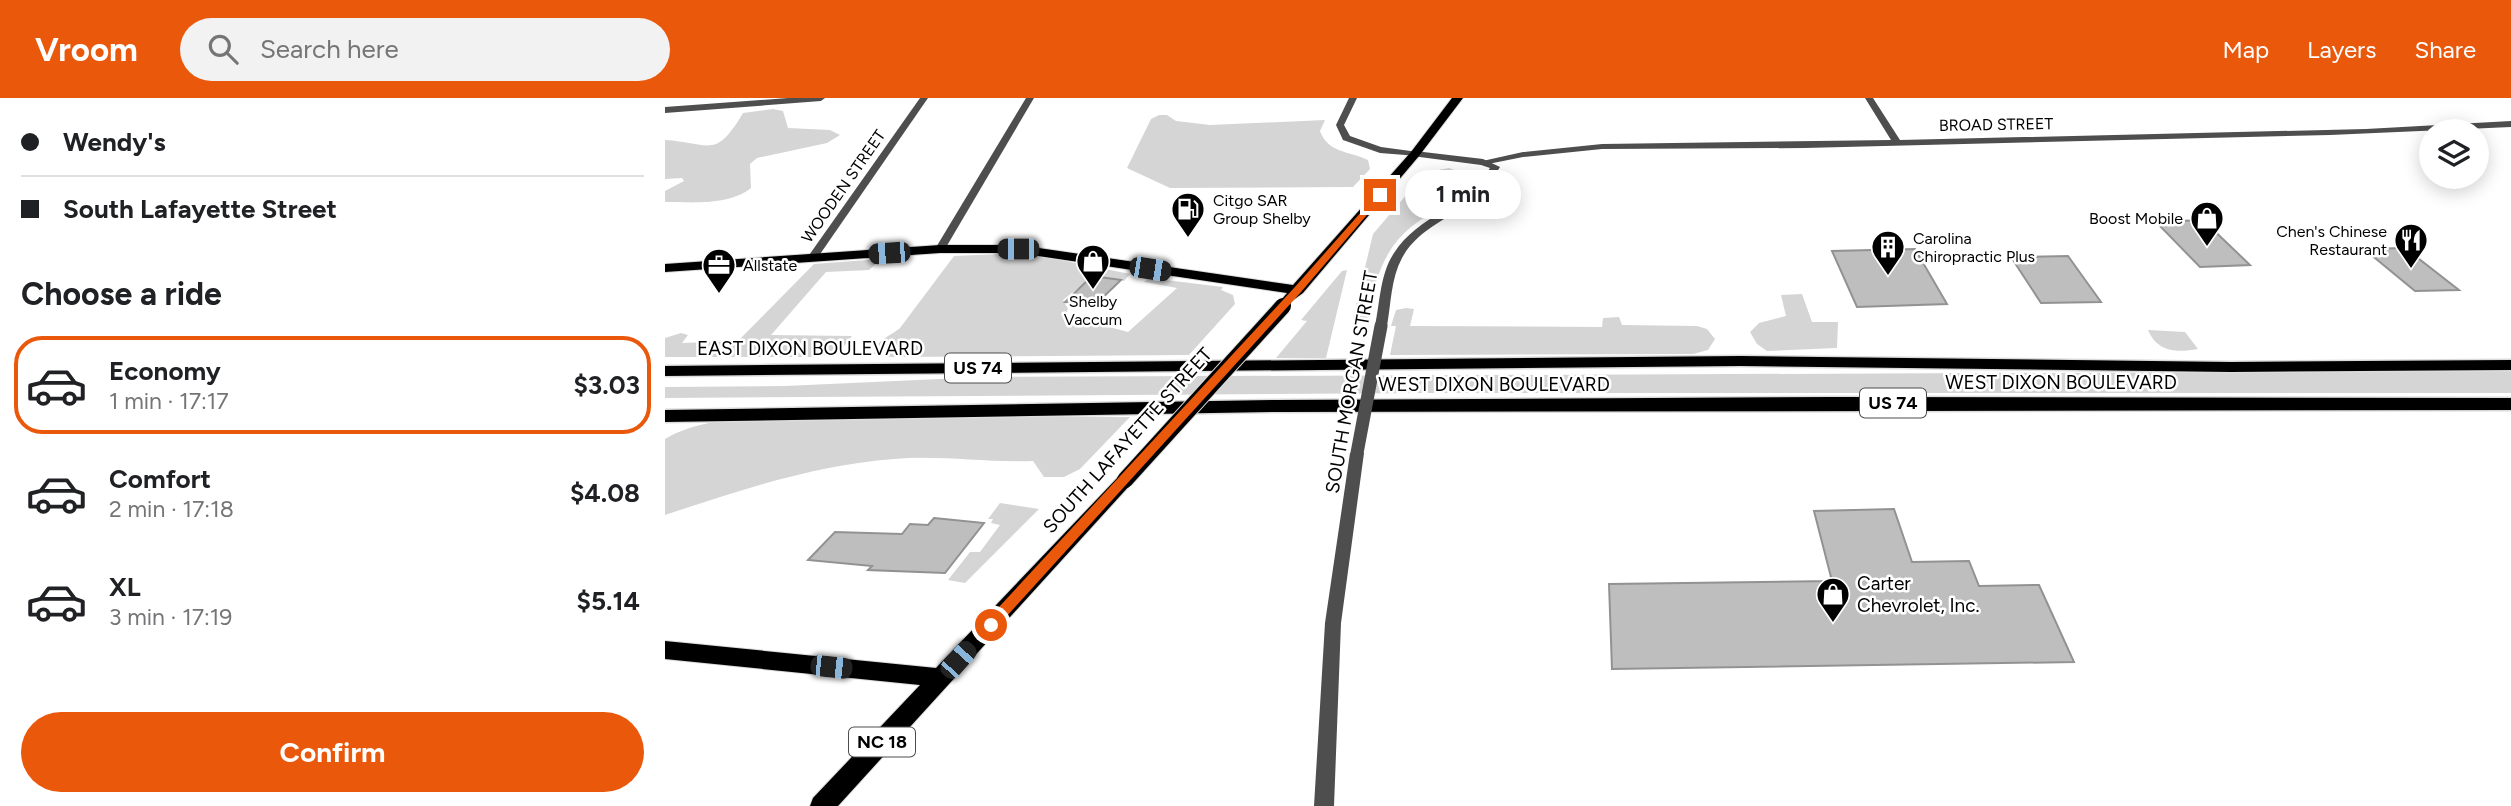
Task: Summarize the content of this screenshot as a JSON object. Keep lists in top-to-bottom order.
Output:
{
  "streets": {
    "highway": ["EAST DIXON BOULEVARD", "US 74", "WEST DIXON BOULEVARD"],
    "main road": ["SOUTH LAFAYETTE STREET", "NC 18"],
    "street": ["BROAD STREET", "WOODEN STREET", "SOUTH MORGAN STREET"]
  },
  "crossings": [
    ["BROAD STREET", "SOUTH MORGAN STREET"],
    ["EAST DIXON BOULEVARD", "WEST DIXON BOULEVARD"],
    ["US 74", "WEST DIXON BOULEVARD"]
  ],
  "places": {
    "fuel station": ["Citgo SAR Group Shelby"],
    "shop": ["Boost Mobile", "Shelby Vaccum", "Carter Chevrolet, Inc."],
    "restaurant": ["Chen's Chinese Restaurant"],
    "building": ["Carolina Chiropractic Plus"],
    "office": ["Allstate"]
  },
  "page": {
    "header": "Vroom",
    "search": "Search here",
    "nav": ["Map", "Layers", "Share"],
    "banner": ["Wendy's", "South Lafayette Street"],
    "bubble": "1 min",
    "heading": "Choose a ride",
    "list": [
      {
        "name": "Economy",
        "note": "1 min · 17:17",
        "value": "$3.03"
      },
      {
        "name": "Comfort",
        "note": "2 min · 17:18",
        "value": "$4.08"
      },
      {
        "name": "XL",
        "note": "3 min · 17:19",
        "value": "$5.14"
      }
    ],
    "buttons": "Confirm"
  }
}
